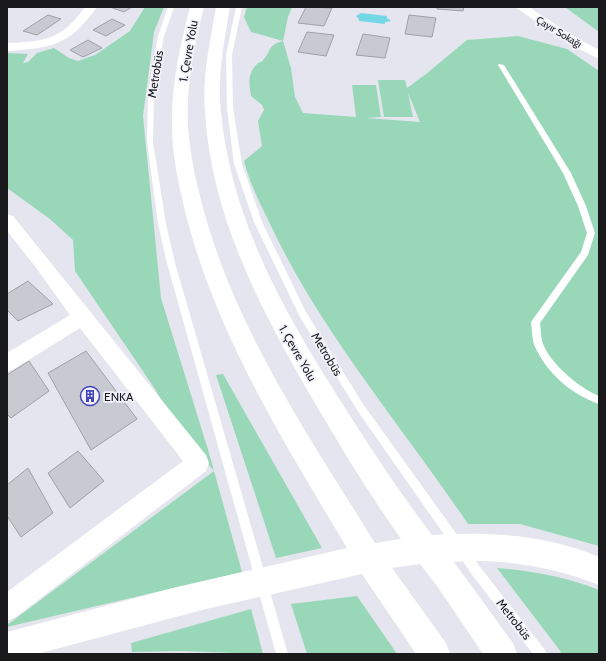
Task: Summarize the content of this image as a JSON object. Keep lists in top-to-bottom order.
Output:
{
  "streets": {
    "highway": ["1. Çevre Yolu"],
    "street": ["Çayır Sokağı"],
    "lane": ["Metrobüs"]
  },
  "places": {
    "building": ["ENKA"]
  }
}
